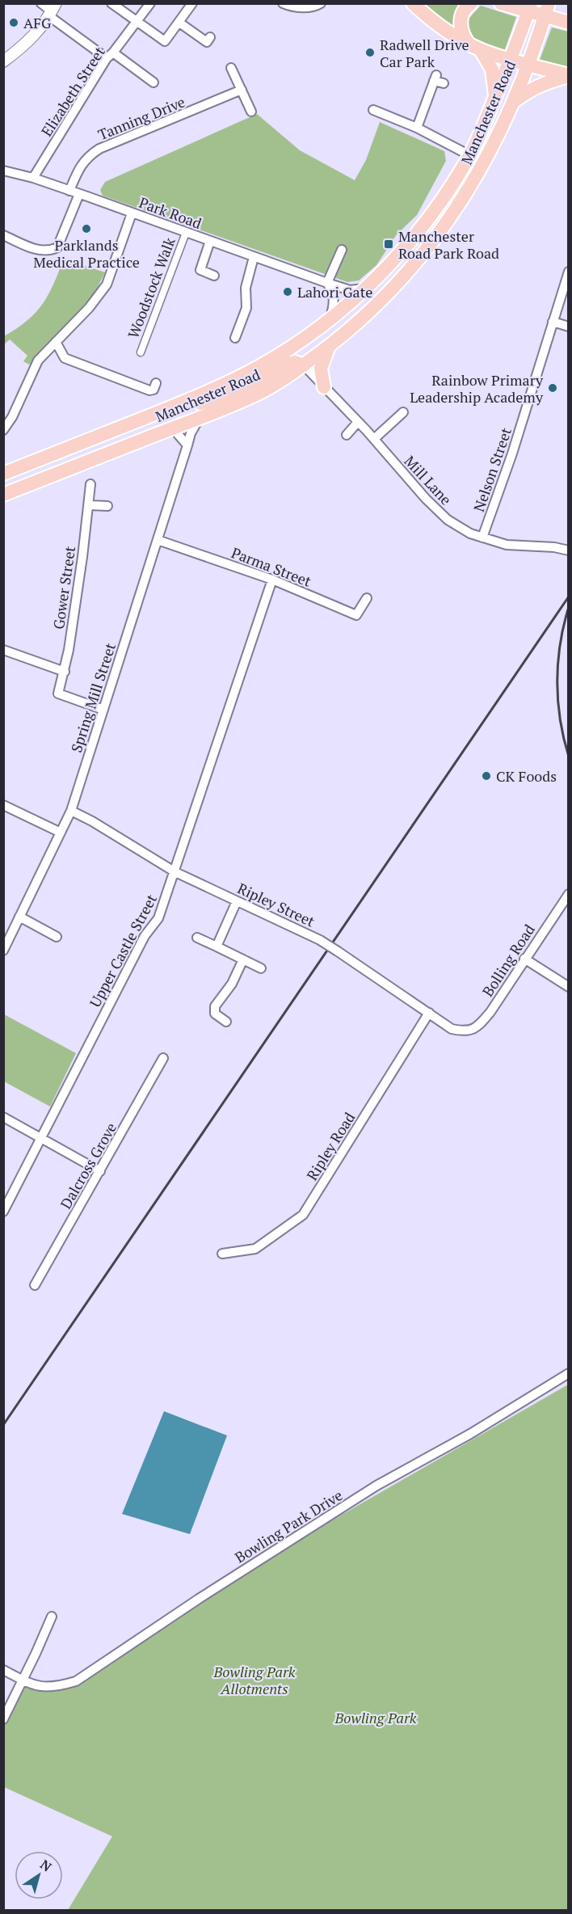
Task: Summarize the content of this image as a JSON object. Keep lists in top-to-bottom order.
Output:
{
  "streets": {
    "main road": ["Manchester Road"],
    "street": [
      "Elizabeth Street",
      "Tanning Drive",
      "Park Road",
      "Woodstock Walk",
      "Nelson Street",
      "Mill Lane",
      "Parma Street",
      "Gower Street",
      "Spring Mill Street",
      "Ripley Street",
      "Upper Castle Street",
      "Bolling Road",
      "Ripley Road",
      "Dalcross Grove",
      "Bowling Park Drive"
    ]
  },
  "crossings": [
    ["Elizabeth Street", "Park Road"],
    ["Manchester Road", "Park Road"],
    ["Manchester Road", "Mill Lane"],
    ["Manchester Road", "Spring Mill Street"],
    ["Tanning Drive", "Park Road"],
    ["Park Road", "Woodstock Walk"],
    ["Nelson Street", "Mill Lane"],
    ["Parma Street", "Spring Mill Street"],
    ["Parma Street", "Upper Castle Street"],
    ["Gower Street", "Spring Mill Street"],
    ["Spring Mill Street", "Ripley Street"],
    ["Ripley Street", "Upper Castle Street"],
    ["Ripley Street", "Bolling Road"],
    ["Ripley Street", "Ripley Road"]
  ],
  "parks": ["Bowling Park Allotments", "Bowling Park"],
  "places": {
    "other": [
      "AFG",
      "Radwell Drive Car Park",
      "Parklands Medical Practice",
      "Lahori Gate",
      "Rainbow Primary Leadership Academy",
      "CK Foods"
    ],
    "transit": ["Manchester Road Park Road"]
  },
  "north": "top right"
}
